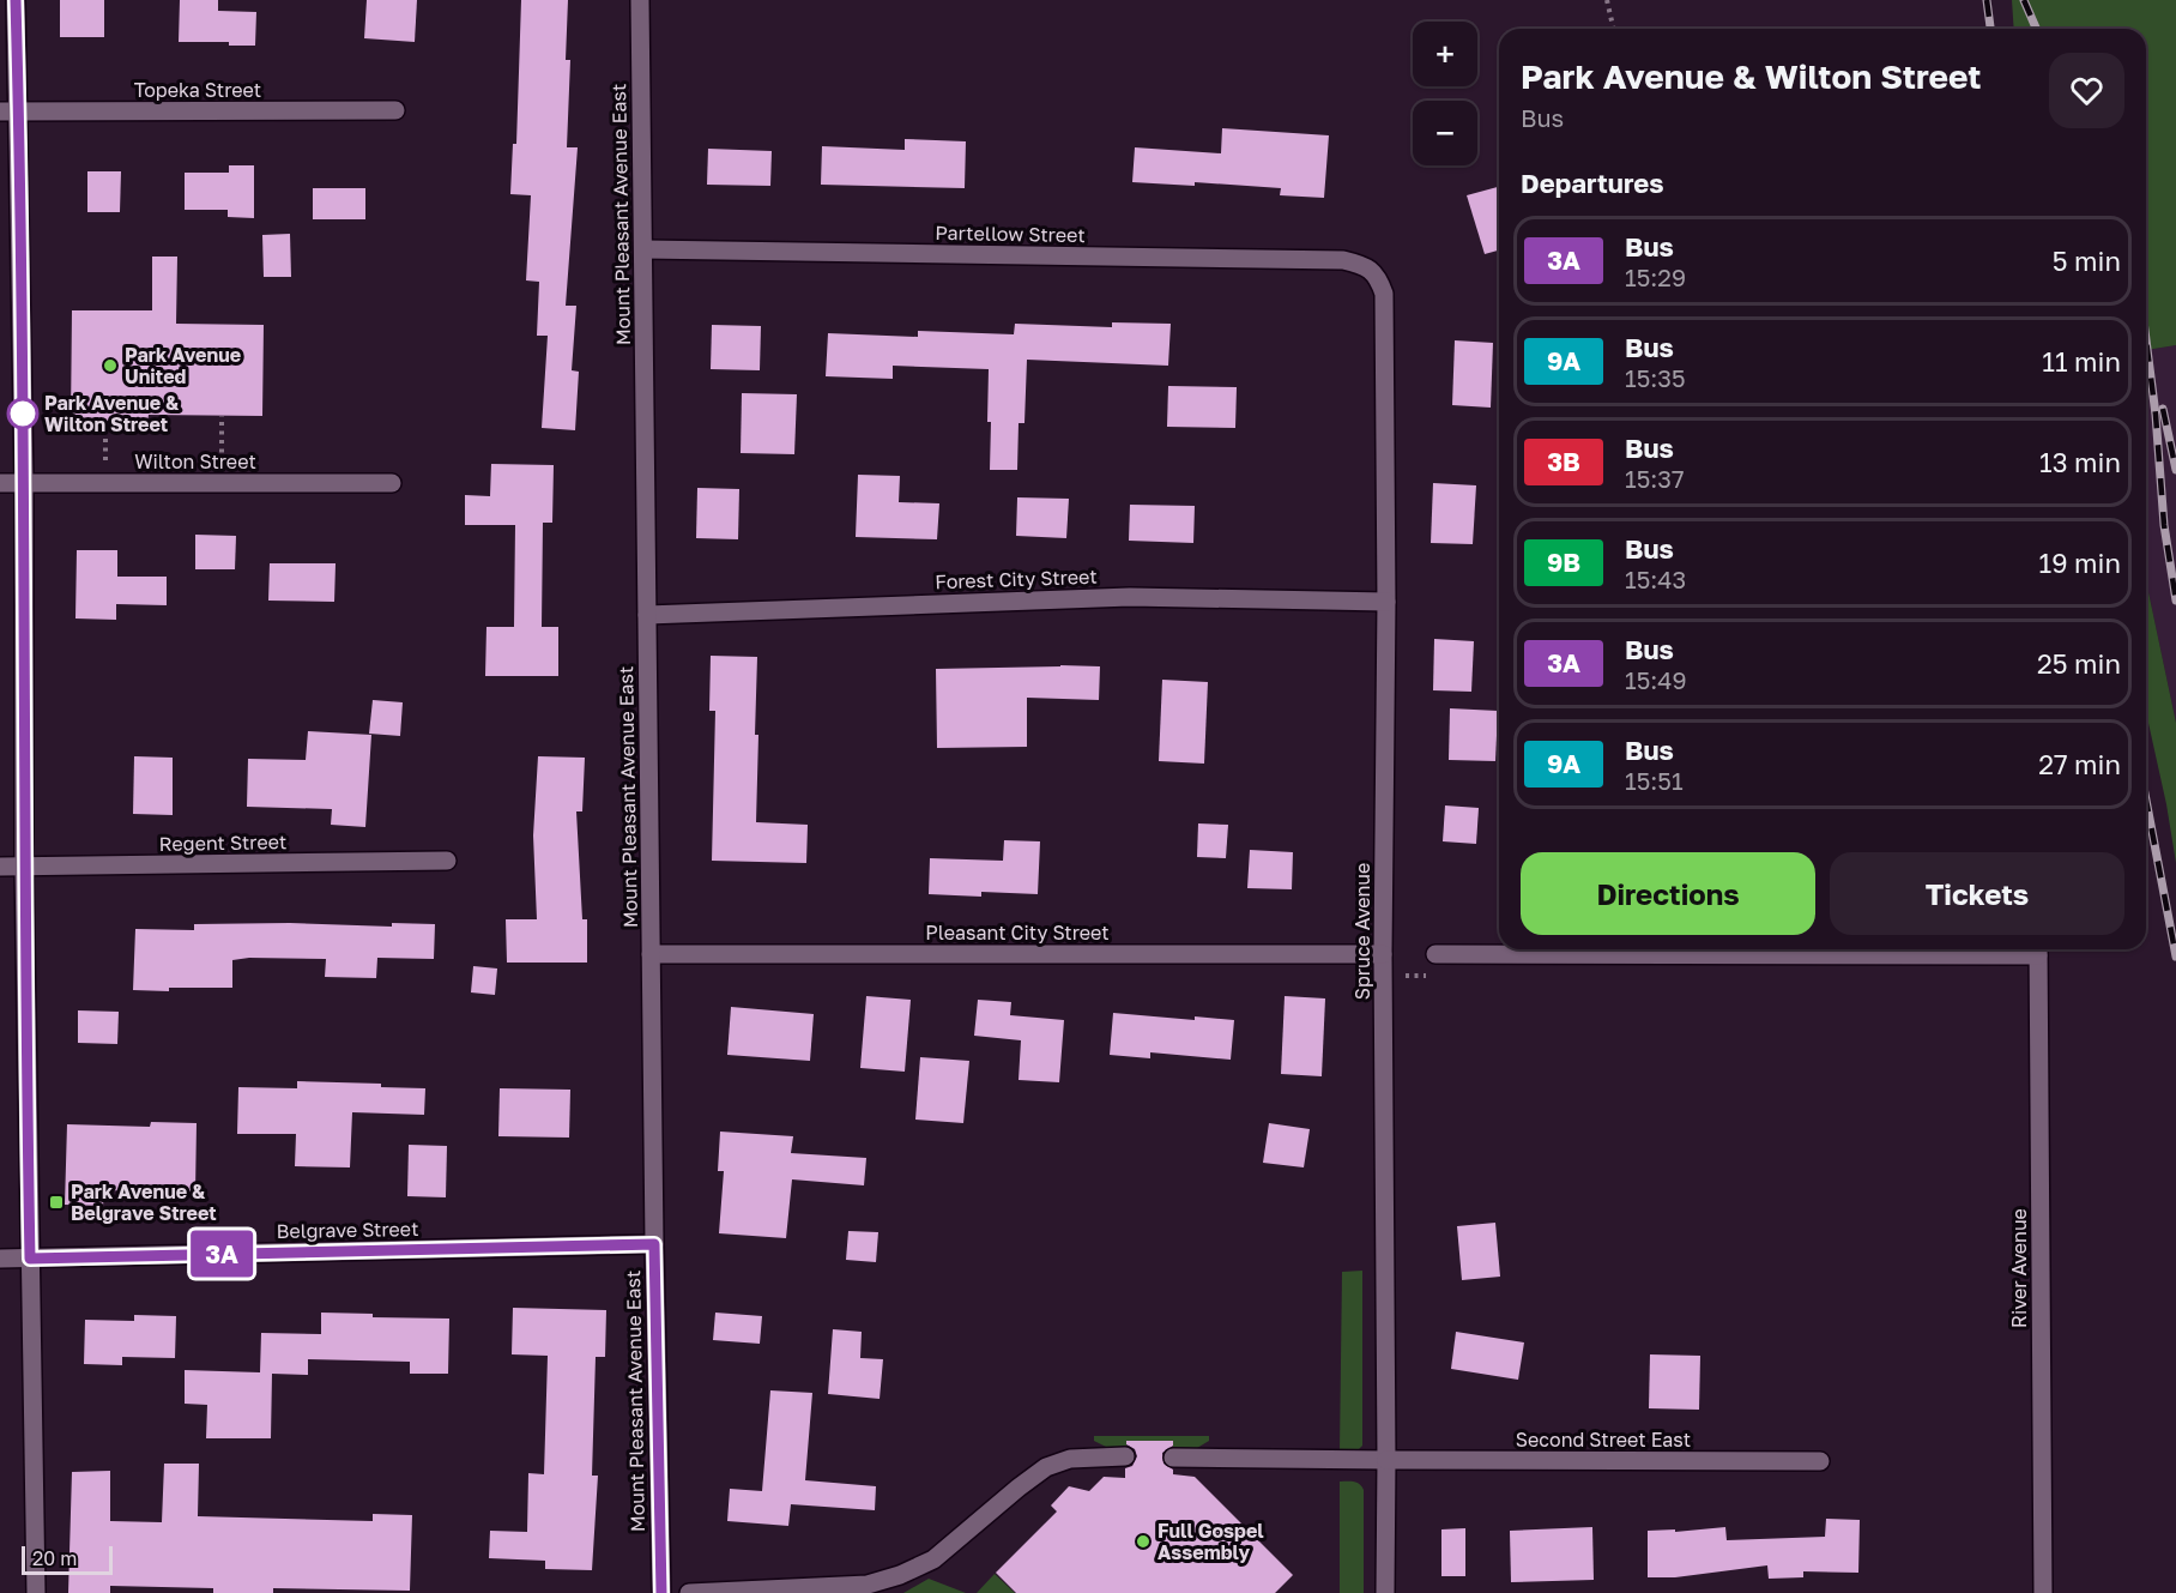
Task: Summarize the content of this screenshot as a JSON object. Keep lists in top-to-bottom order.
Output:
{
  "streets": {
    "street": [
      "Topeka Street",
      "Mount Pleasant Avenue East",
      "Partellow Street",
      "Wilton Street",
      "Forest City Street",
      "Regent Street",
      "Spruce Avenue",
      "Pleasant City Street",
      "Belgrave Street",
      "River Avenue",
      "Second Street East"
    ]
  },
  "crossings": [
    ["Mount Pleasant Avenue East", "Partellow Street"],
    ["Mount Pleasant Avenue East", "Forest City Street"],
    ["Mount Pleasant Avenue East", "Pleasant City Street"],
    ["Mount Pleasant Avenue East", "Belgrave Street"],
    ["Partellow Street", "Spruce Avenue"],
    ["Forest City Street", "Spruce Avenue"],
    ["Spruce Avenue", "Pleasant City Street"],
    ["Spruce Avenue", "Second Street East"]
  ],
  "places": {
    "other": ["Park Avenue United", "Park Avenue & Wilton Street", "Full Gospel Assembly"],
    "transit": ["Park Avenue & Belgrave Street"]
  },
  "lines": ["bus line 3A"],
  "scale_bar": "20 m",
  "page": {
    "on_map": "3A",
    "map_buttons": ["+", "−"],
    "heading": [
      ["Park Avenue & Wilton Street", "Bus"],
      "Departures"
    ],
    "list": [
      {
        "mark": "3A",
        "name": "Bus",
        "note": "15:29",
        "value": "5 min"
      },
      {
        "mark": "9A",
        "name": "Bus",
        "note": "15:35",
        "value": "11 min"
      },
      {
        "mark": "3B",
        "name": "Bus",
        "note": "15:37",
        "value": "13 min"
      },
      {
        "mark": "9B",
        "name": "Bus",
        "note": "15:43",
        "value": "19 min"
      },
      {
        "mark": "3A",
        "name": "Bus",
        "note": "15:49",
        "value": "25 min"
      },
      {
        "mark": "9A",
        "name": "Bus",
        "note": "15:51",
        "value": "27 min"
      }
    ],
    "buttons": ["Directions", "Tickets"],
    "scale": "20 m"
  }
}
